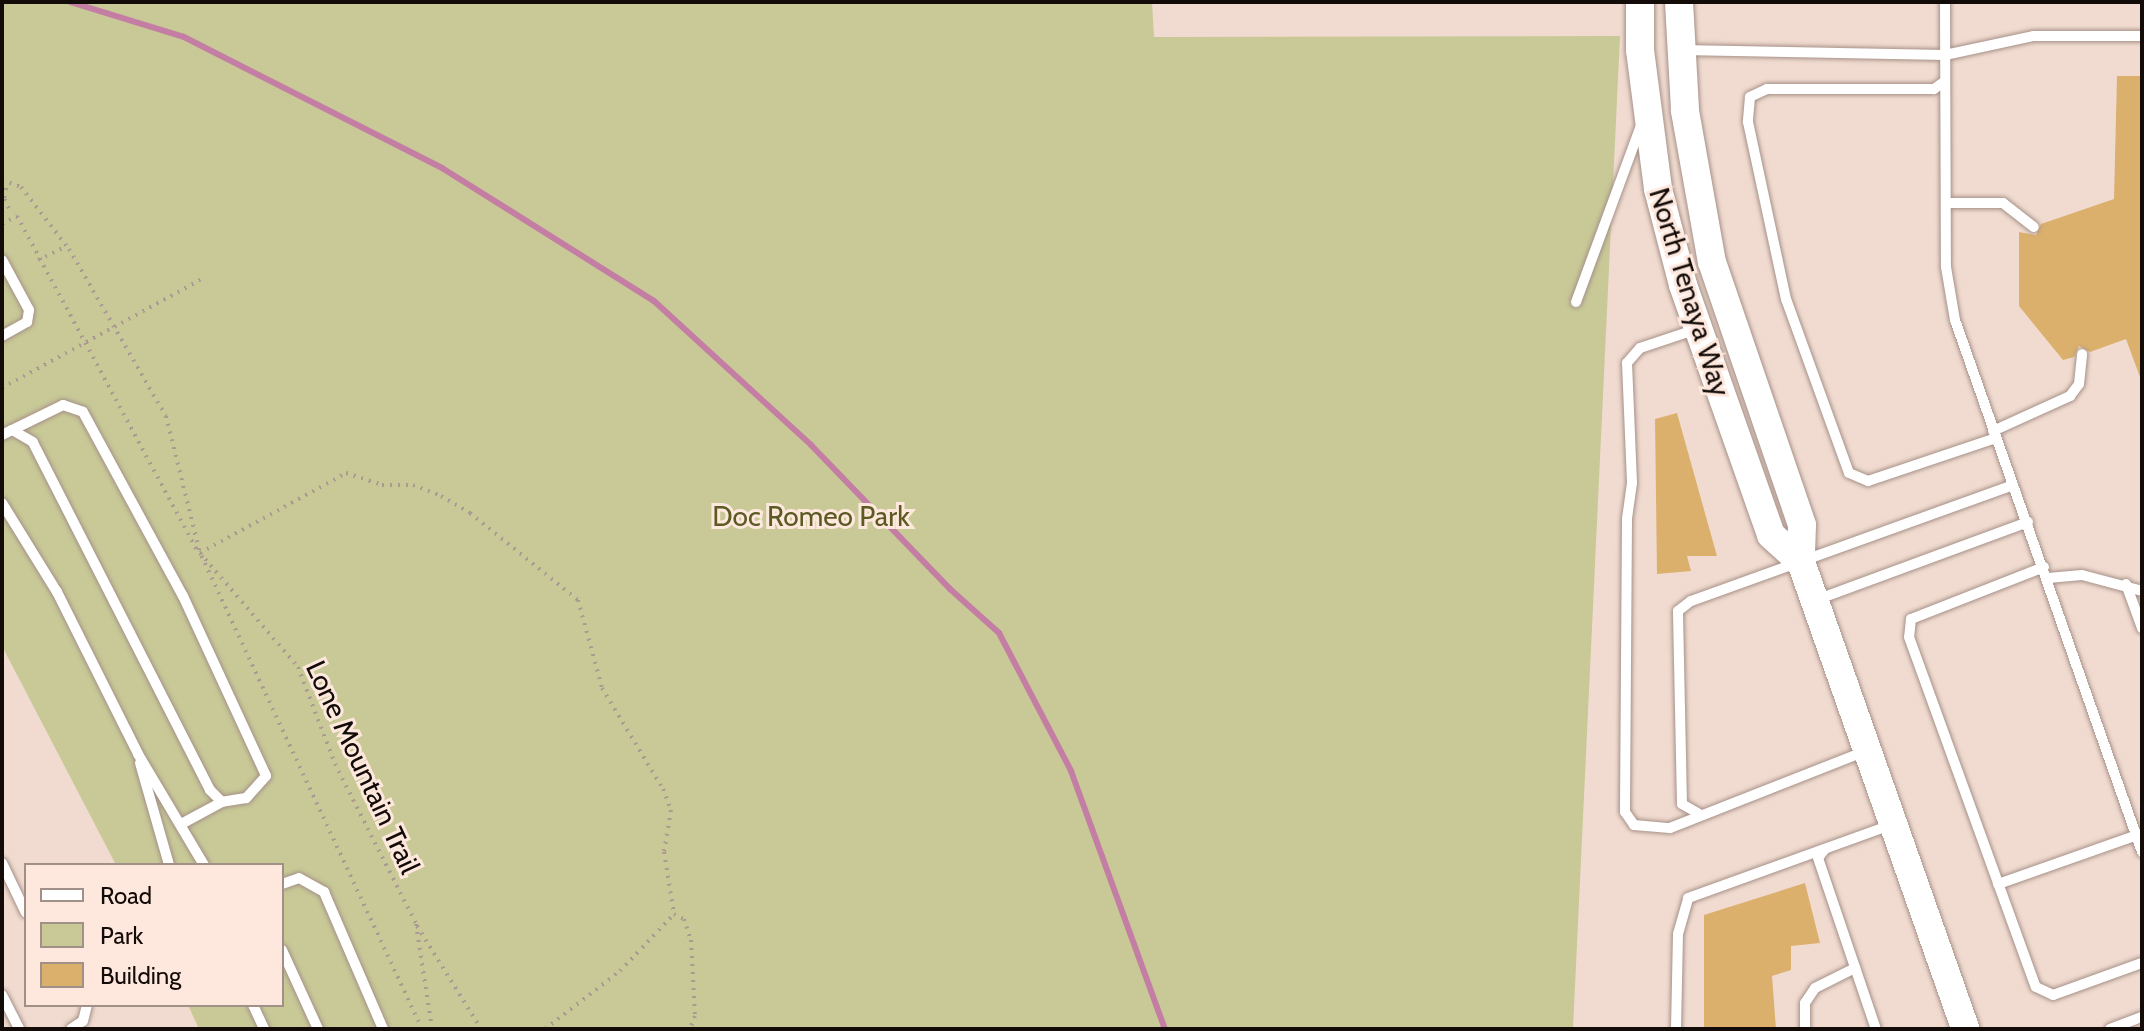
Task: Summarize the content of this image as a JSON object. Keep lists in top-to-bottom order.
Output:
{
  "streets": {
    "main road": ["North Tenaya Way"],
    "path": ["Lone Mountain Trail"]
  },
  "parks": ["Doc Romeo Park"],
  "legend": ["Road", "Park", "Building"]
}
